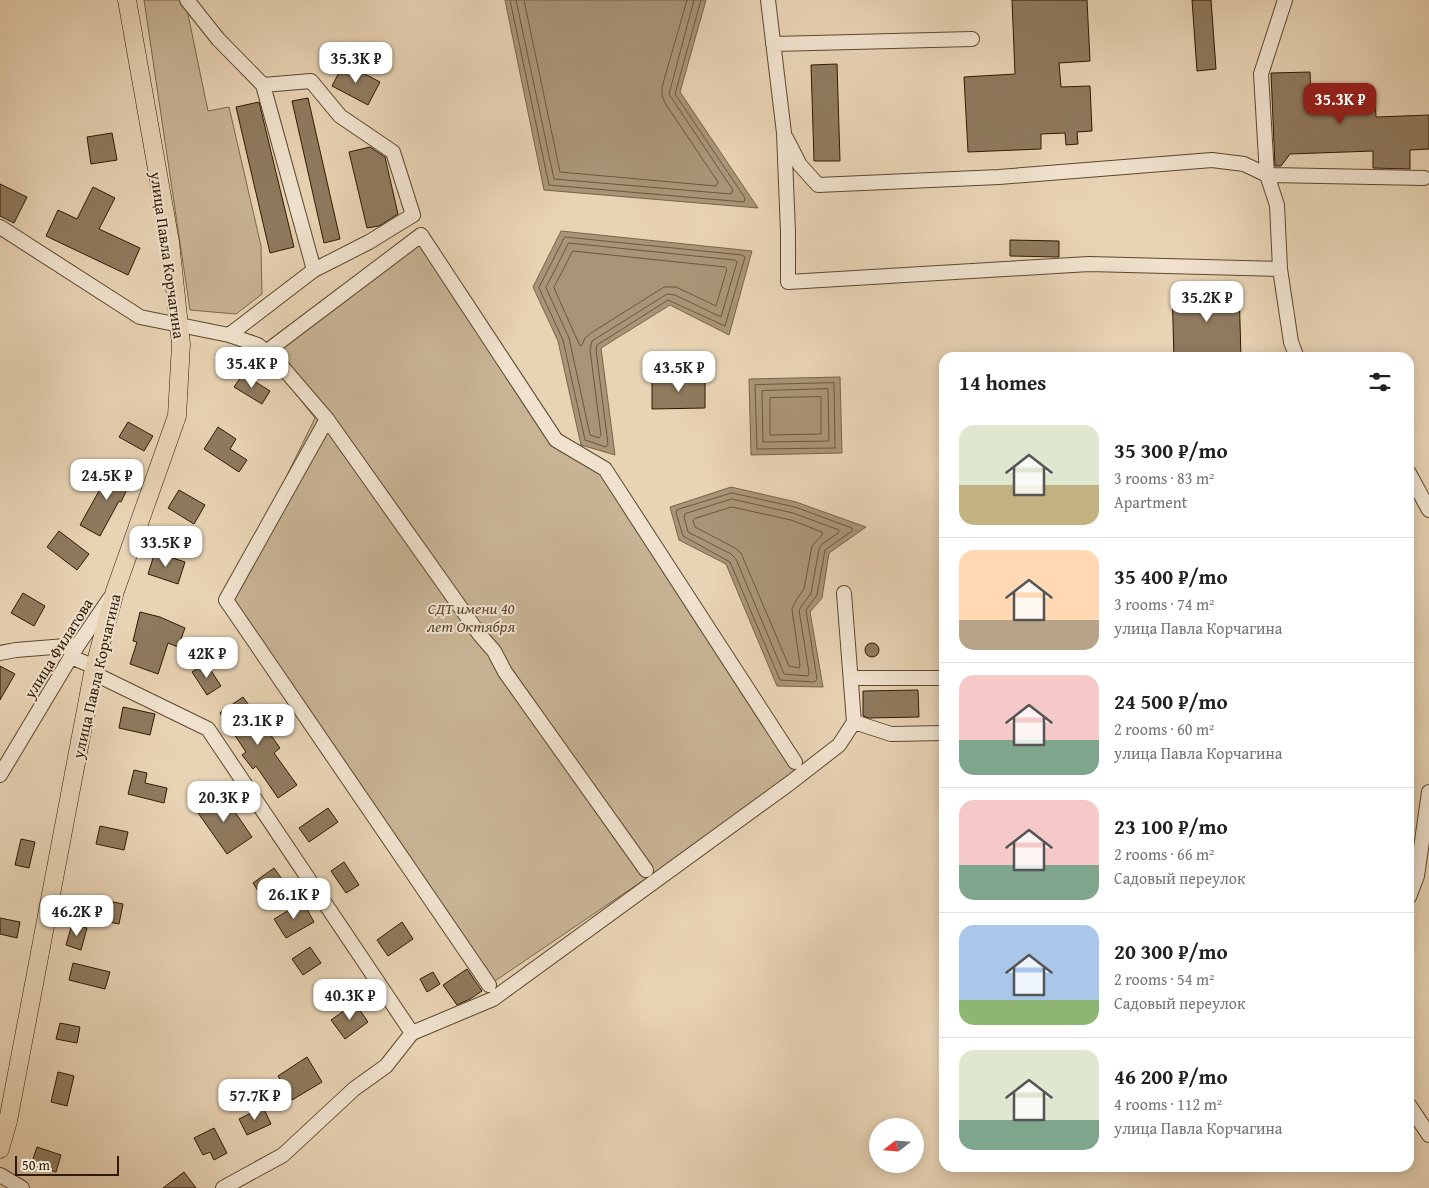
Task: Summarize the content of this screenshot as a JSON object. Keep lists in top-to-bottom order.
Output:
{
  "streets": {
    "main road": ["улица Павла Корчагина"],
    "street": ["улица Филатова"]
  },
  "crossings": [
    ["улица Павла Корчагина", "улица Филатова"]
  ],
  "parks": ["СДТ имени 40 лет Октября"],
  "scale_bar": "50 m",
  "north": "left",
  "page": {
    "price": [
      "35.3K ₽",
      "35.3K ₽",
      "35.2K ₽",
      "35.4K ₽",
      "43.5K ₽",
      "24.5K ₽",
      "33.5K ₽",
      "42K ₽",
      "23.1K ₽",
      "20.3K ₽",
      "26.1K ₽",
      "46.2K ₽",
      "40.3K ₽",
      "57.7K ₽"
    ],
    "heading": "14 homes",
    "list": [
      {
        "name": "35 300 ₽/mo",
        "note": "3 rooms · 83 m² · Apartment"
      },
      {
        "name": "35 400 ₽/mo",
        "note": "3 rooms · 74 m² · улица Павла Корчагина"
      },
      {
        "name": "24 500 ₽/mo",
        "note": "2 rooms · 60 m² · улица Павла Корчагина"
      },
      {
        "name": "23 100 ₽/mo",
        "note": "2 rooms · 66 m² · Садовый переулок"
      },
      {
        "name": "20 300 ₽/mo",
        "note": "2 rooms · 54 m² · Садовый переулок"
      },
      {
        "name": "46 200 ₽/mo",
        "note": "4 rooms · 112 m² · улица Павла Корчагина"
      }
    ],
    "scale": "50 m"
  }
}
